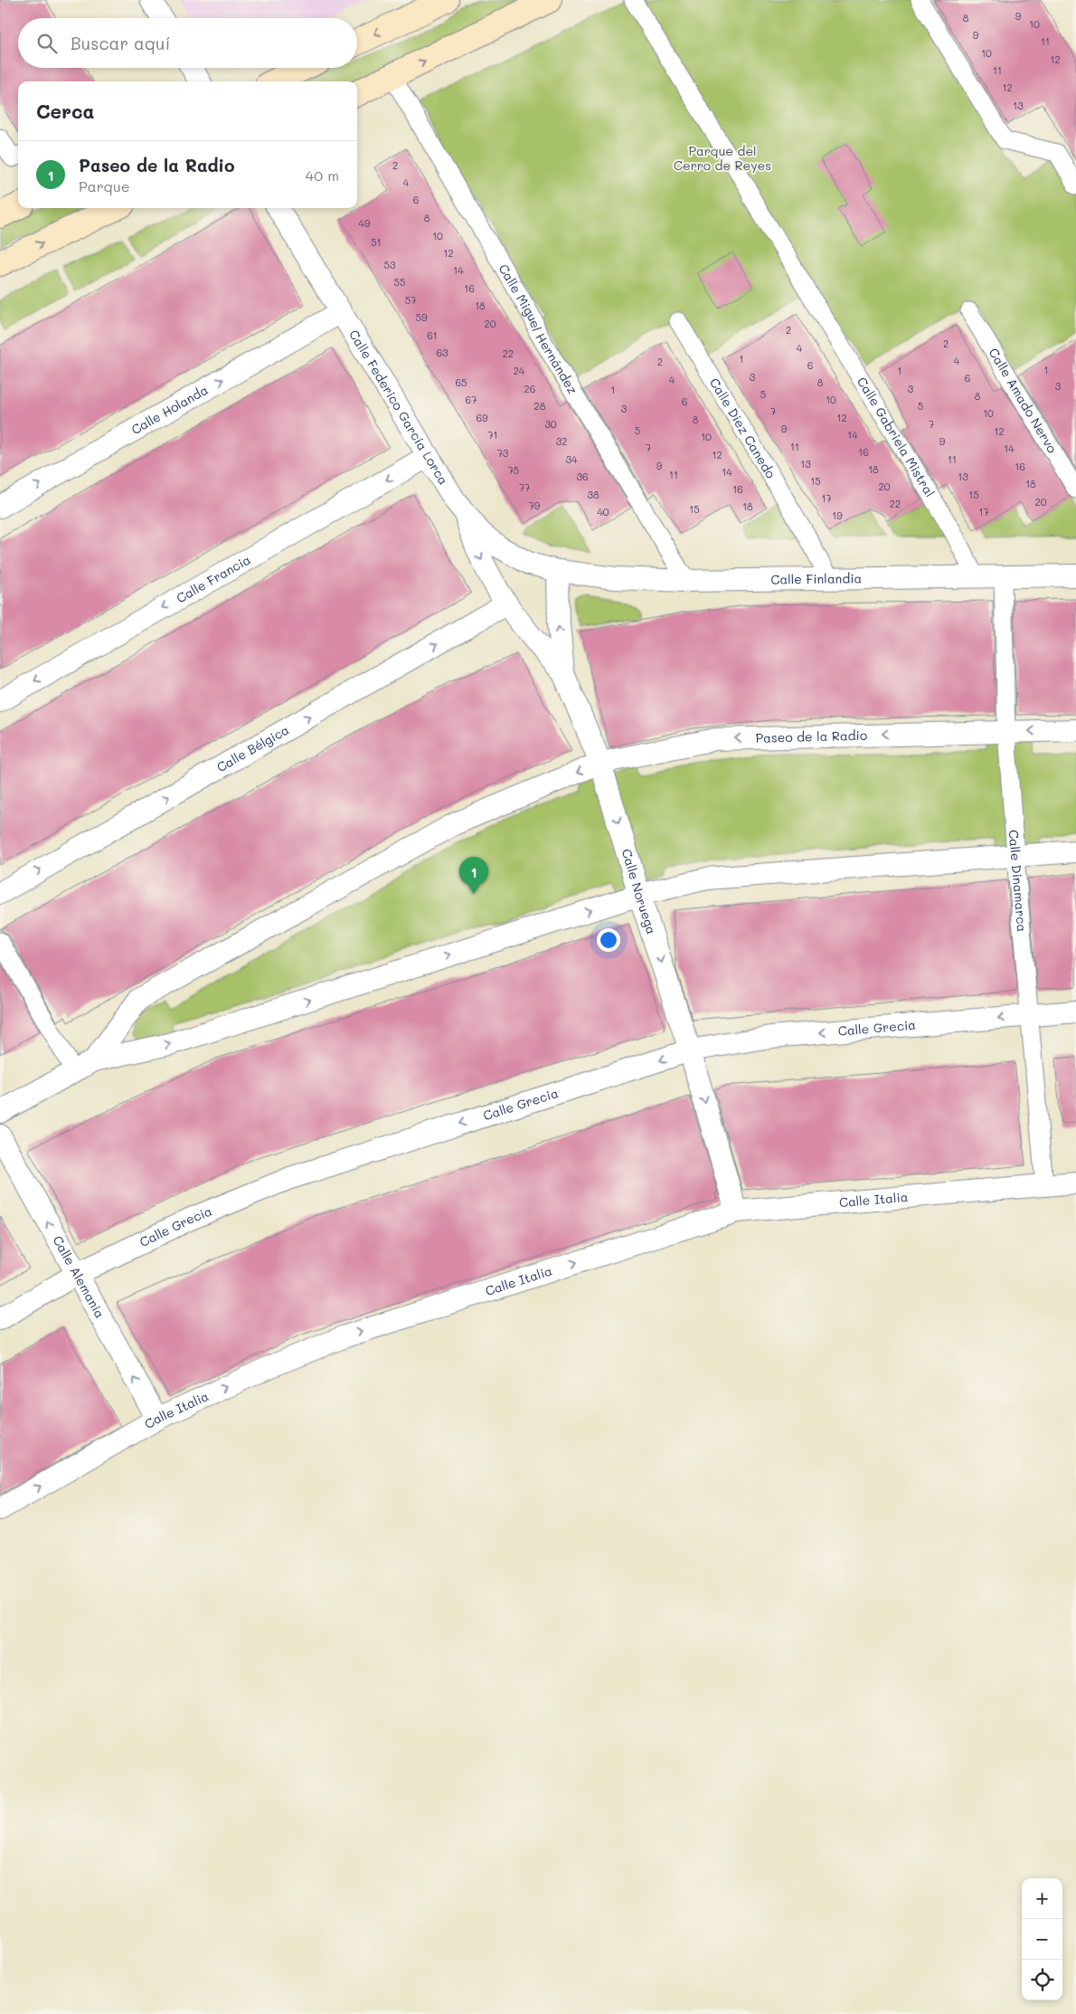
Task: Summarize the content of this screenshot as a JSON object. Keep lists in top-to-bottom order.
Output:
{
  "streets": {
    "street": [
      "Calle Miguel Hernández",
      "Calle Amado Nervo",
      "Calle Federico García Lorca",
      "Calle Holanda",
      "Calle Díez Canedo",
      "Calle Gabriela Mistral",
      "Calle Francia",
      "Calle Finlandia",
      "Paseo de la Radio",
      "Calle Bélgica",
      "Calle Dinamarca",
      "Calle Noruega",
      "Calle Grecia",
      "Calle Italia",
      "Calle Alemania"
    ]
  },
  "crossings": [
    ["Calle Miguel Hernández", "Calle Finlandia"],
    ["Calle Federico García Lorca", "Calle Holanda"],
    ["Calle Federico García Lorca", "Calle Francia"],
    ["Calle Federico García Lorca", "Calle Finlandia"],
    ["Calle Federico García Lorca", "Calle Noruega"],
    ["Calle Díez Canedo", "Calle Finlandia"],
    ["Calle Gabriela Mistral", "Calle Finlandia"],
    ["Calle Finlandia", "Calle Dinamarca"],
    ["Calle Finlandia", "Calle Noruega"],
    ["Paseo de la Radio", "Calle Dinamarca"],
    ["Paseo de la Radio", "Calle Noruega"],
    ["Calle Dinamarca", "Calle Grecia"],
    ["Calle Dinamarca", "Calle Italia"],
    ["Calle Noruega", "Calle Grecia"],
    ["Calle Noruega", "Calle Italia"],
    ["Calle Grecia", "Calle Alemania"],
    ["Calle Italia", "Calle Alemania"]
  ],
  "one_way": [
    "Calle Holanda",
    "Calle Francia",
    "Calle Bélgica",
    "Calle Grecia",
    "Calle Italia",
    "Calle Alemania"
  ],
  "parks": ["Parque del Cerro de Reyes"],
  "house_numbers": [
    "9",
    "8",
    "10",
    "9",
    "11",
    "10",
    "12",
    "11",
    "12",
    "13",
    "2",
    "4",
    "6",
    "8",
    "49",
    "10",
    "51",
    "12",
    "53",
    "14",
    "55",
    "16",
    "57",
    "18",
    "59",
    "20",
    "2",
    "61",
    "2",
    "4",
    "63",
    "22",
    "1",
    "4",
    "2",
    "6",
    "1",
    "24",
    "1",
    "3",
    "6",
    "4",
    "65",
    "8",
    "3",
    "26",
    "3",
    "1",
    "5",
    "8",
    "67",
    "10",
    "6",
    "28",
    "5",
    "3",
    "7",
    "10",
    "69",
    "12",
    "8",
    "30",
    "7",
    "9",
    "5",
    "12",
    "71",
    "14",
    "10",
    "32",
    "9",
    "11",
    "7",
    "14",
    "16",
    "73",
    "12",
    "34",
    "11",
    "13",
    "9",
    "16",
    "18",
    "75",
    "14",
    "11",
    "36",
    "13",
    "15",
    "18",
    "20",
    "77",
    "16",
    "38",
    "15",
    "17",
    "20",
    "22",
    "79",
    "18",
    "15",
    "40",
    "17",
    "19"
  ],
  "page": {
    "search": "Buscar aquí",
    "heading": "Cerca",
    "list": [
      {
        "mark": "1",
        "name": "Paseo de la Radio",
        "note": "Parque",
        "value": "40 m"
      }
    ],
    "pins": "1",
    "map_buttons": ["+", "−"]
  }
}
